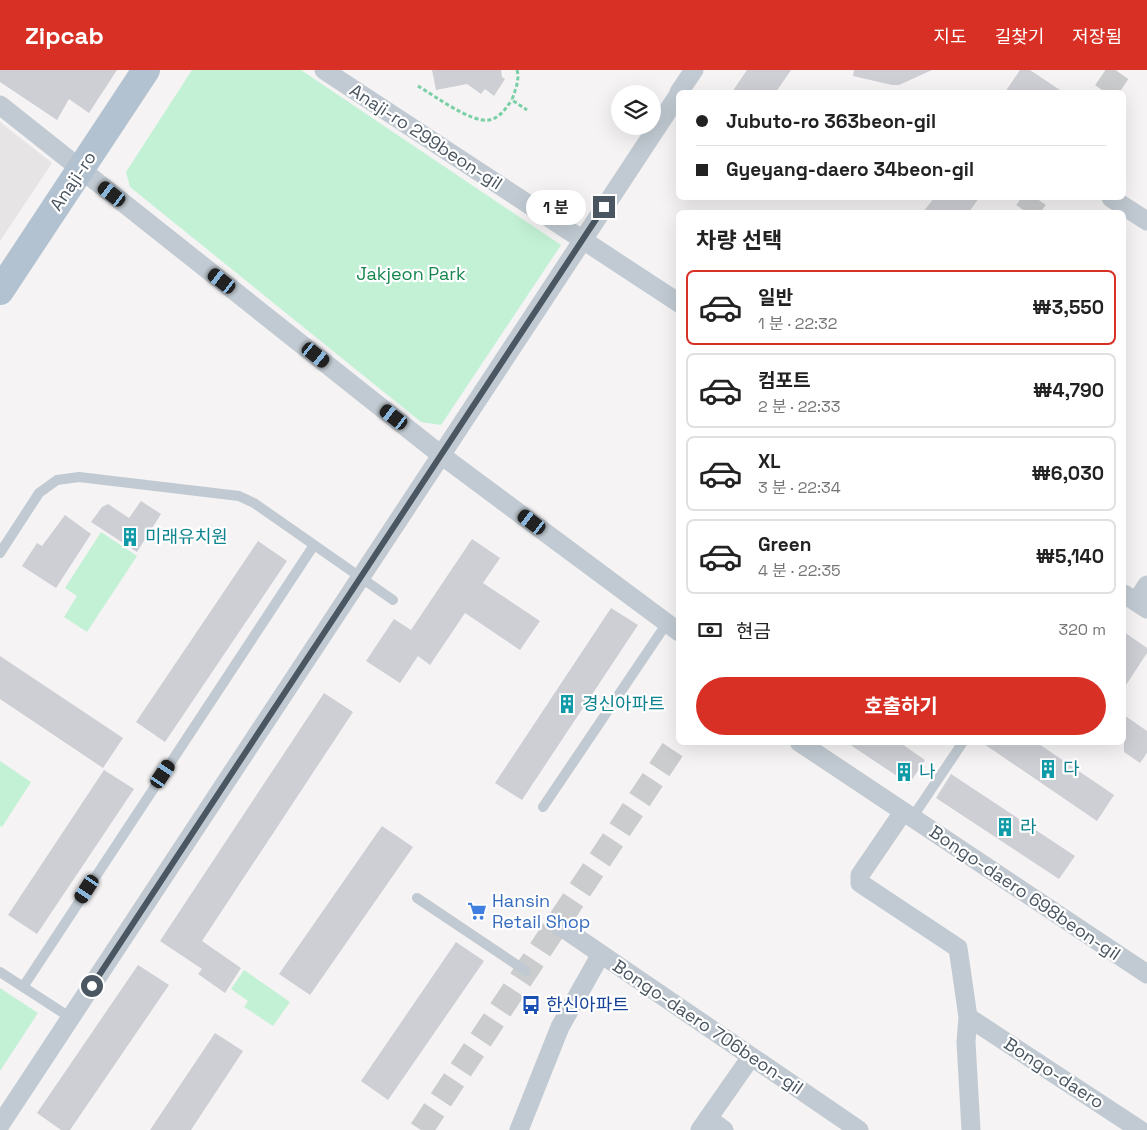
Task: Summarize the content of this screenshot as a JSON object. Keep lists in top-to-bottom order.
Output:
{
  "streets": {
    "main road": ["Anaji-ro"],
    "street": [
      "Anaji-ro 299beon-gil",
      "Bongo-daero 698beon-gil",
      "Bongo-daero 706beon-gil",
      "Bongo-daero"
    ]
  },
  "parks": ["Jakjeon Park"],
  "places": {
    "building": [
      "미래유치원",
      "경신아파트",
      "다",
      "나",
      "라"
    ],
    "supermarket": ["Hansin Retail Shop"],
    "bus stop": ["한신아파트"]
  },
  "page": {
    "header": "Zipcab",
    "nav": ["지도", "길찾기", "저장됨"],
    "banner": ["Jubuto-ro 363beon-gil", "Gyeyang-daero 34beon-gil"],
    "bubble": "1 분",
    "heading": "차량 선택",
    "list": [
      {
        "name": "일반",
        "note": "1 분 · 22:32",
        "value": "₩3,550"
      },
      {
        "name": "컴포트",
        "note": "2 분 · 22:33",
        "value": "₩4,790"
      },
      {
        "name": "XL",
        "note": "3 분 · 22:34",
        "value": "₩6,030"
      },
      {
        "name": "Green",
        "note": "4 분 · 22:35",
        "value": "₩5,140"
      }
    ],
    "pay": ["현금", "320 m"],
    "buttons": "호출하기"
  }
}
